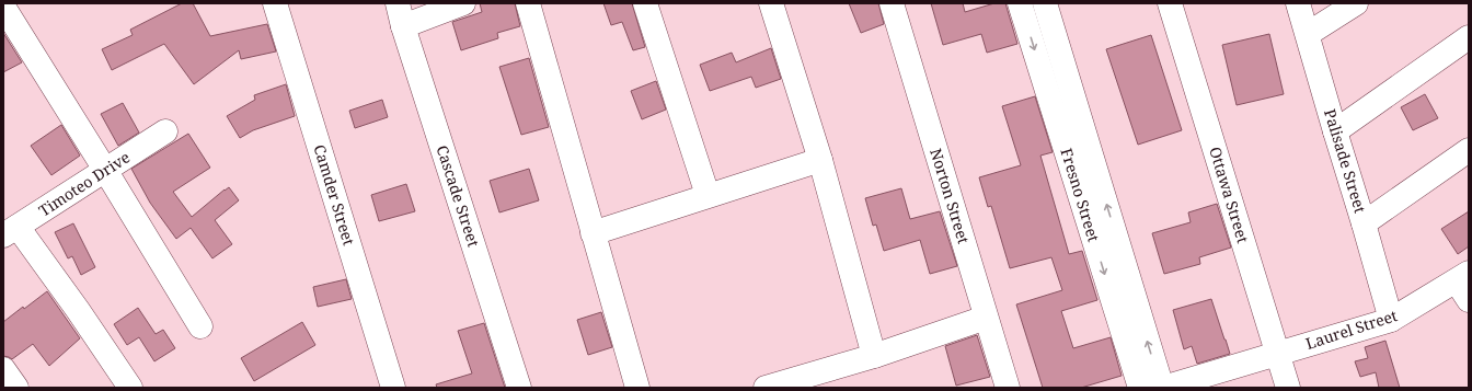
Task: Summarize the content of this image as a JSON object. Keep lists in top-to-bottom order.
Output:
{
  "streets": {
    "street": [
      "Palisade Street",
      "Timoteo Drive",
      "Camder Street",
      "Fresno Street",
      "Ottawa Street",
      "Cascade Street",
      "Norton Street",
      "Laurel Street"
    ]
  },
  "crossings": [
    ["Palisade Street", "Laurel Street"],
    ["Fresno Street", "Laurel Street"],
    ["Ottawa Street", "Laurel Street"]
  ]
}
